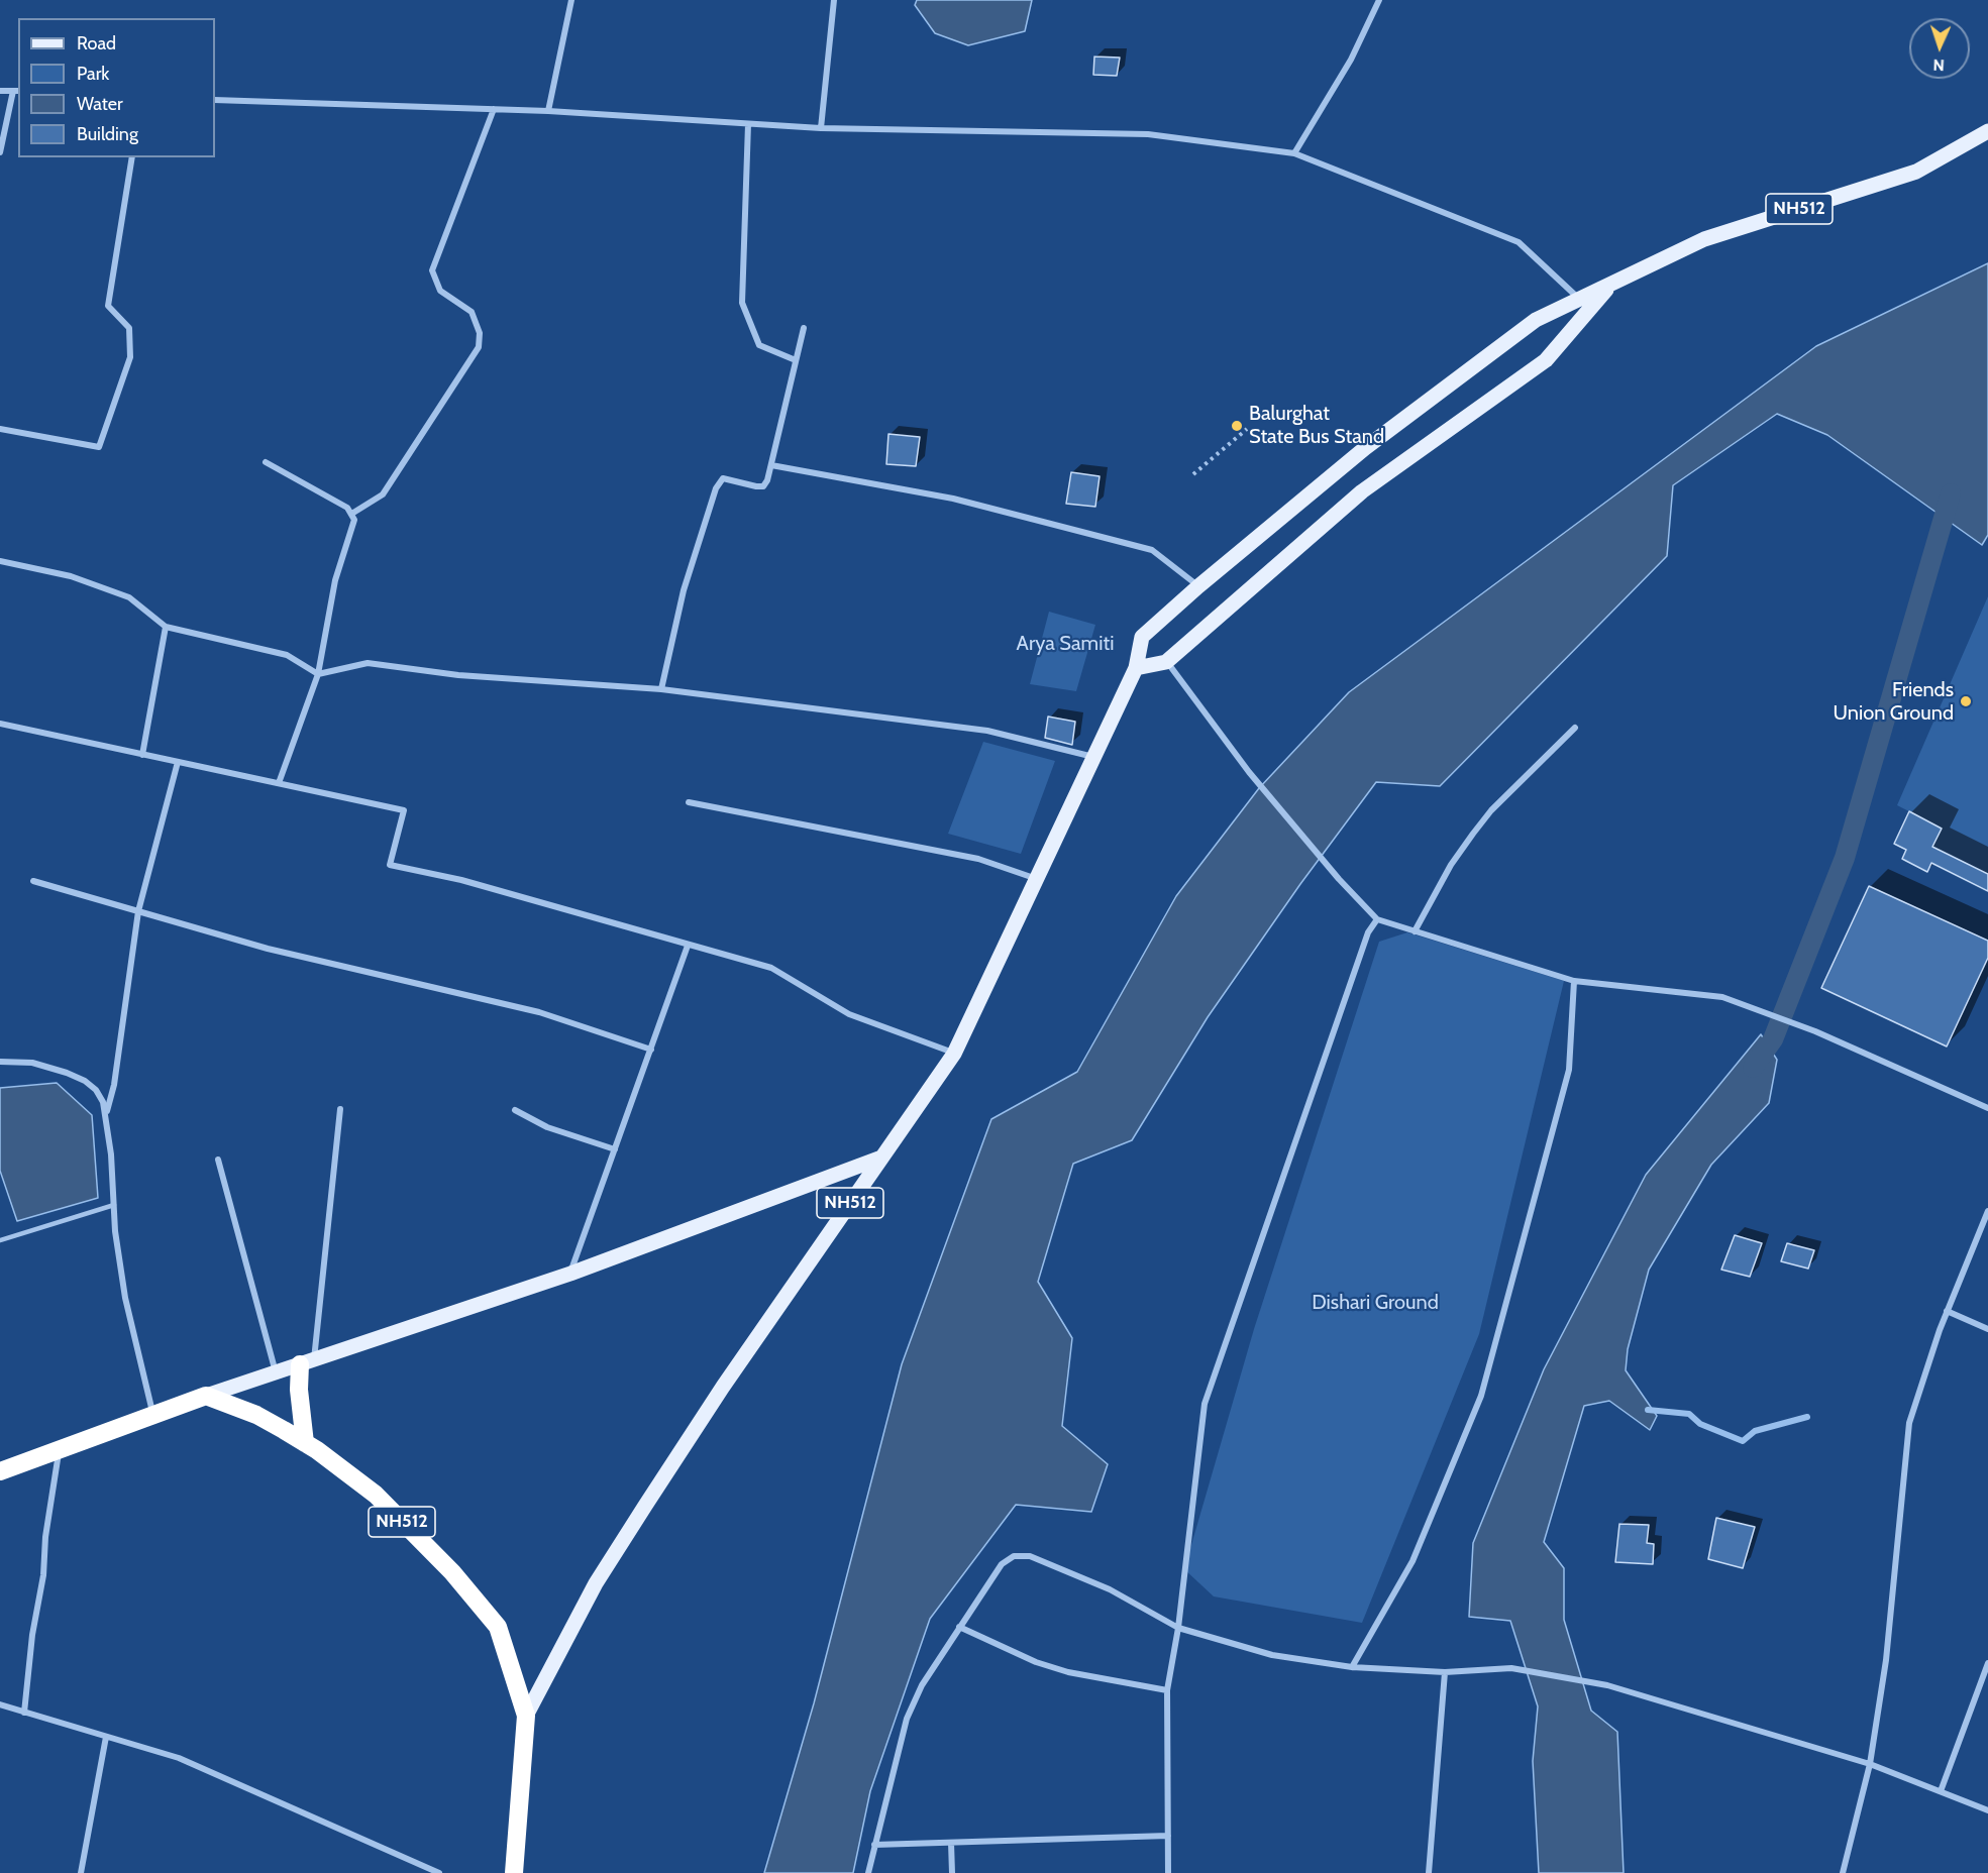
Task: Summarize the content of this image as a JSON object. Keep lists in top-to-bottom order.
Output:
{
  "streets": {
    "highway": ["NH512"]
  },
  "parks": ["Arya Samiti", "Dishari Ground"],
  "places": ["Balurghat State Bus Stand", "Friends Union Ground"],
  "legend": [
    "Road",
    "Park",
    "Water",
    "Building"
  ],
  "north": "bottom"
}
